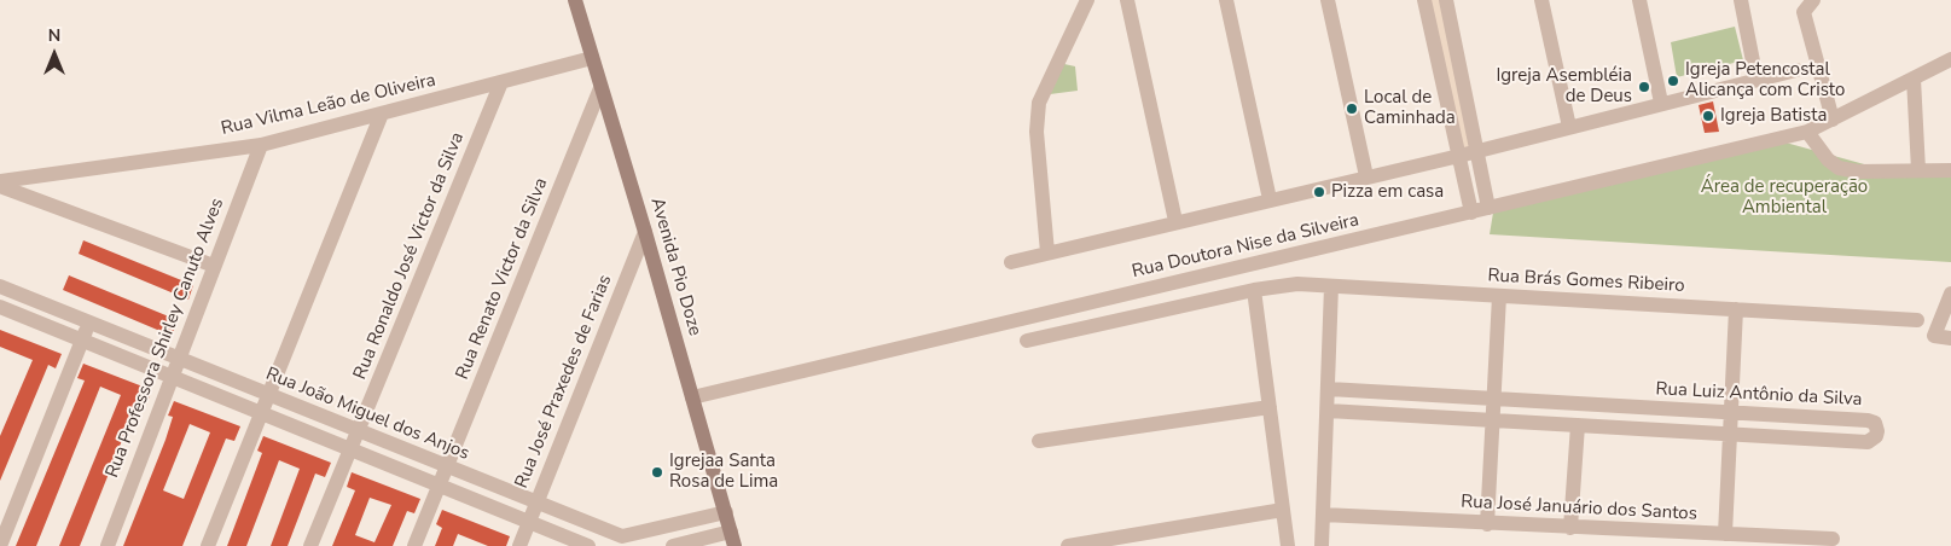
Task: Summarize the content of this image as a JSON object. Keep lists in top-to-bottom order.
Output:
{
  "streets": {
    "street": [
      "Rua Vilma Leão de Oliveira",
      "Rua Doutora Nise da Silveira",
      "Rua Ronaldo José Victor da Silva",
      "Avenida Pio Doze",
      "Rua Renato Victor da Silva",
      "Rua Brás Gomes Ribeiro",
      "Rua Professora Shirley Canuto Alves",
      "Rua José Praxedes de Farias",
      "Rua Luiz Antônio da Silva",
      "Rua João Miguel dos Anjos",
      "Rua José Januário dos Santos"
    ]
  },
  "crossings": [
    ["Rua Vilma Leão de Oliveira", "Rua Ronaldo José Victor da Silva"],
    ["Rua Vilma Leão de Oliveira", "Avenida Pio Doze"],
    ["Rua Vilma Leão de Oliveira", "Rua Professora Shirley Canuto Alves"],
    ["Rua Doutora Nise da Silveira", "Avenida Pio Doze"],
    ["Rua Ronaldo José Victor da Silva", "Rua João Miguel dos Anjos"],
    ["Avenida Pio Doze", "Rua Renato Victor da Silva"],
    ["Avenida Pio Doze", "Rua José Praxedes de Farias"],
    ["Avenida Pio Doze", "Rua João Miguel dos Anjos"],
    ["Rua Renato Victor da Silva", "Rua João Miguel dos Anjos"],
    ["Rua Professora Shirley Canuto Alves", "Rua João Miguel dos Anjos"],
    ["Rua José Praxedes de Farias", "Rua João Miguel dos Anjos"]
  ],
  "parks": ["Área de recuperação Ambiental"],
  "places": [
    "Igreja Petencostal Alicança com Cristo",
    "Igreja Asembléia de Deus",
    "Local de Caminhada",
    "Igreja Batista",
    "Pizza em casa",
    "Igrejaa Santa Rosa de Lima"
  ],
  "north": "top"
}
